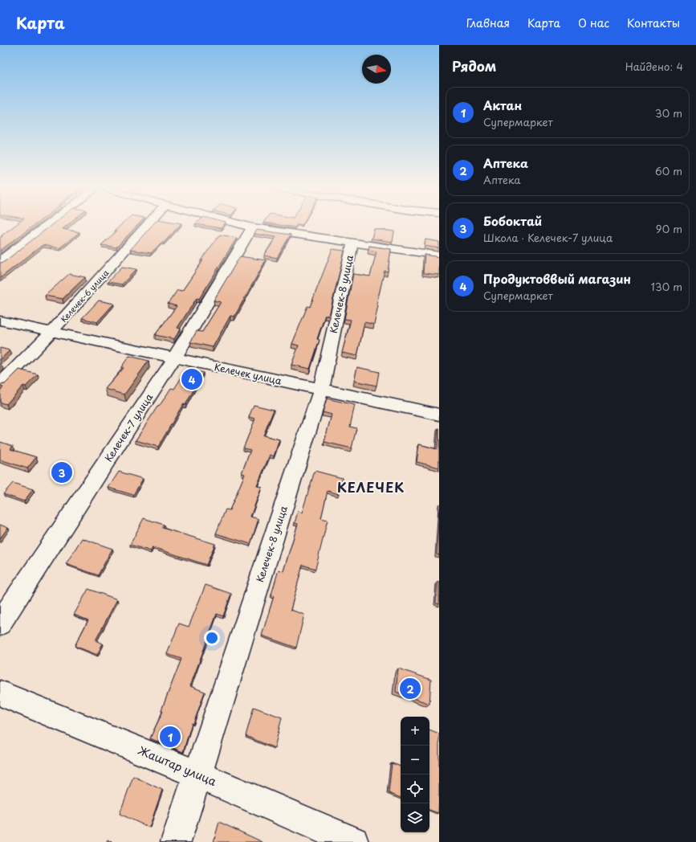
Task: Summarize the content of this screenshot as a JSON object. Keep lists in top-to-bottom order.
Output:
{
  "streets": {
    "street": [
      "Келечек-8 улица",
      "Келечек-6 улица",
      "Келечек улица",
      "Келечек-7 улица",
      "Жаштар улица"
    ]
  },
  "crossings": [
    ["Келечек-8 улица", "Келечек улица"],
    ["Келечек-8 улица", "Жаштар улица"],
    ["Келечек-6 улица", "Келечек улица"],
    ["Келечек улица", "Келечек-7 улица"]
  ],
  "districts": ["КЕЛЕЧЕК"],
  "north": "right",
  "page": {
    "header": "Карта",
    "nav": [
      "Главная",
      "Карта",
      "О нас",
      "Контакты"
    ],
    "heading": ["Рядом", "Найдено: 4"],
    "list": [
      {
        "mark": "1",
        "name": "Актан",
        "note": "Супермаркет",
        "value": "30 m"
      },
      {
        "mark": "2",
        "name": "Аптека",
        "note": "Аптека",
        "value": "60 m"
      },
      {
        "mark": "3",
        "name": "Бобоктай",
        "note": "Школа · Келечек-7 улица",
        "value": "90 m"
      },
      {
        "mark": "4",
        "name": "Продуктоввый магазин",
        "note": "Супермаркет",
        "value": "130 m"
      }
    ],
    "pins": [
      "4",
      "3",
      "2",
      "1"
    ],
    "map_buttons": ["+", "−"]
  }
}
